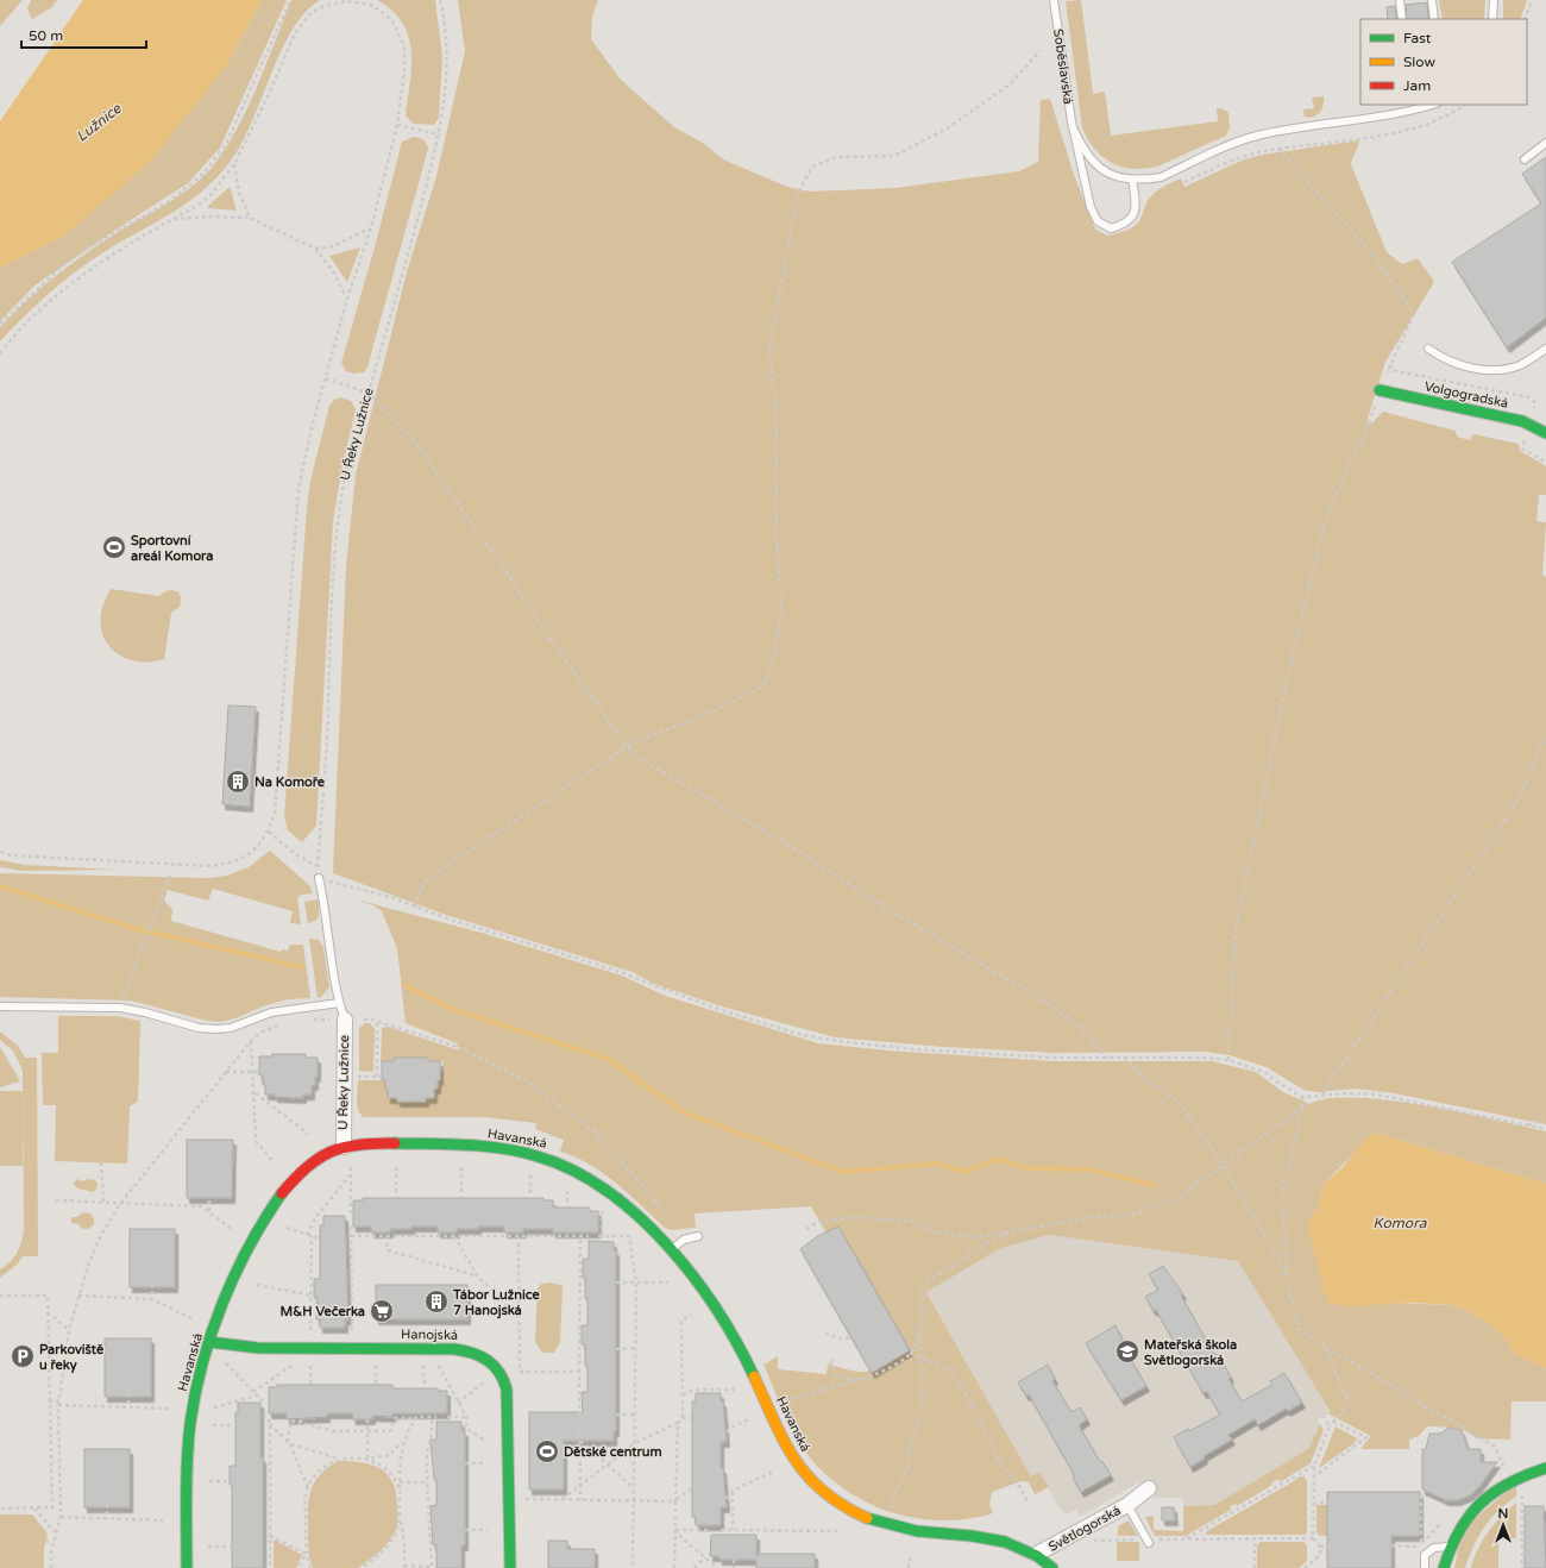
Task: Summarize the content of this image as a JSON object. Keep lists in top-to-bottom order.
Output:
{
  "streets": {
    "street": [
      "Volgogradská",
      "U Řeky Lužnice",
      "Havanská",
      "Hanojská",
      "Světlogorská"
    ],
    "lane": ["Soběslavská"]
  },
  "crossings": [
    ["U Řeky Lužnice", "Havanská"],
    ["Havanská", "Hanojská"],
    ["Havanská", "Světlogorská"]
  ],
  "water": ["Lužnice", "Komora"],
  "places": {
    "sports": ["Sportovní areál Komora", "Dětské centrum"],
    "building": ["Na Komoře", "Tábor Lužnice 7 Hanojská"],
    "supermarket": ["M&H Večerka"],
    "school or university": ["Mateřská škola Světlogorská"],
    "parking": ["Parkoviště u řeky"]
  },
  "legend": ["Fast", "Slow", "Jam"],
  "scale_bar": "50 m",
  "north": "top"
}
